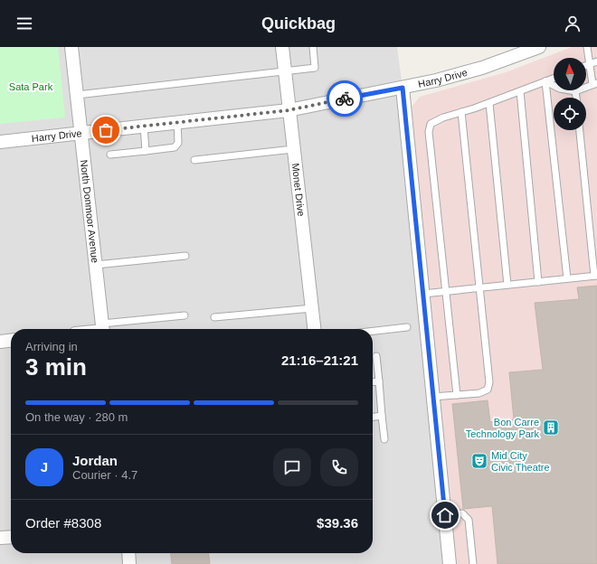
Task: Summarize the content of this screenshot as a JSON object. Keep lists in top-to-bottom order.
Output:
{
  "streets": {
    "street": ["Harry Drive", "Monet Drive", "North Donmoor Avenue"]
  },
  "crossings": [
    ["Harry Drive", "Monet Drive"],
    ["Harry Drive", "North Donmoor Avenue"]
  ],
  "parks": ["Sata Park"],
  "places": {
    "building": ["Bon Carre Technology Park"],
    "theatre": ["Mid City Civic Theatre"]
  },
  "north": "top",
  "page": {
    "header": "Quickbag",
    "heading": ["3 min", "Arriving in", "21:16–21:21"],
    "panel": [
      "Jordan",
      "Courier · 4.7",
      "Order #8308",
      "$39.36"
    ],
    "bar": "On the way · 280 m",
    "round": "J"
  }
}
